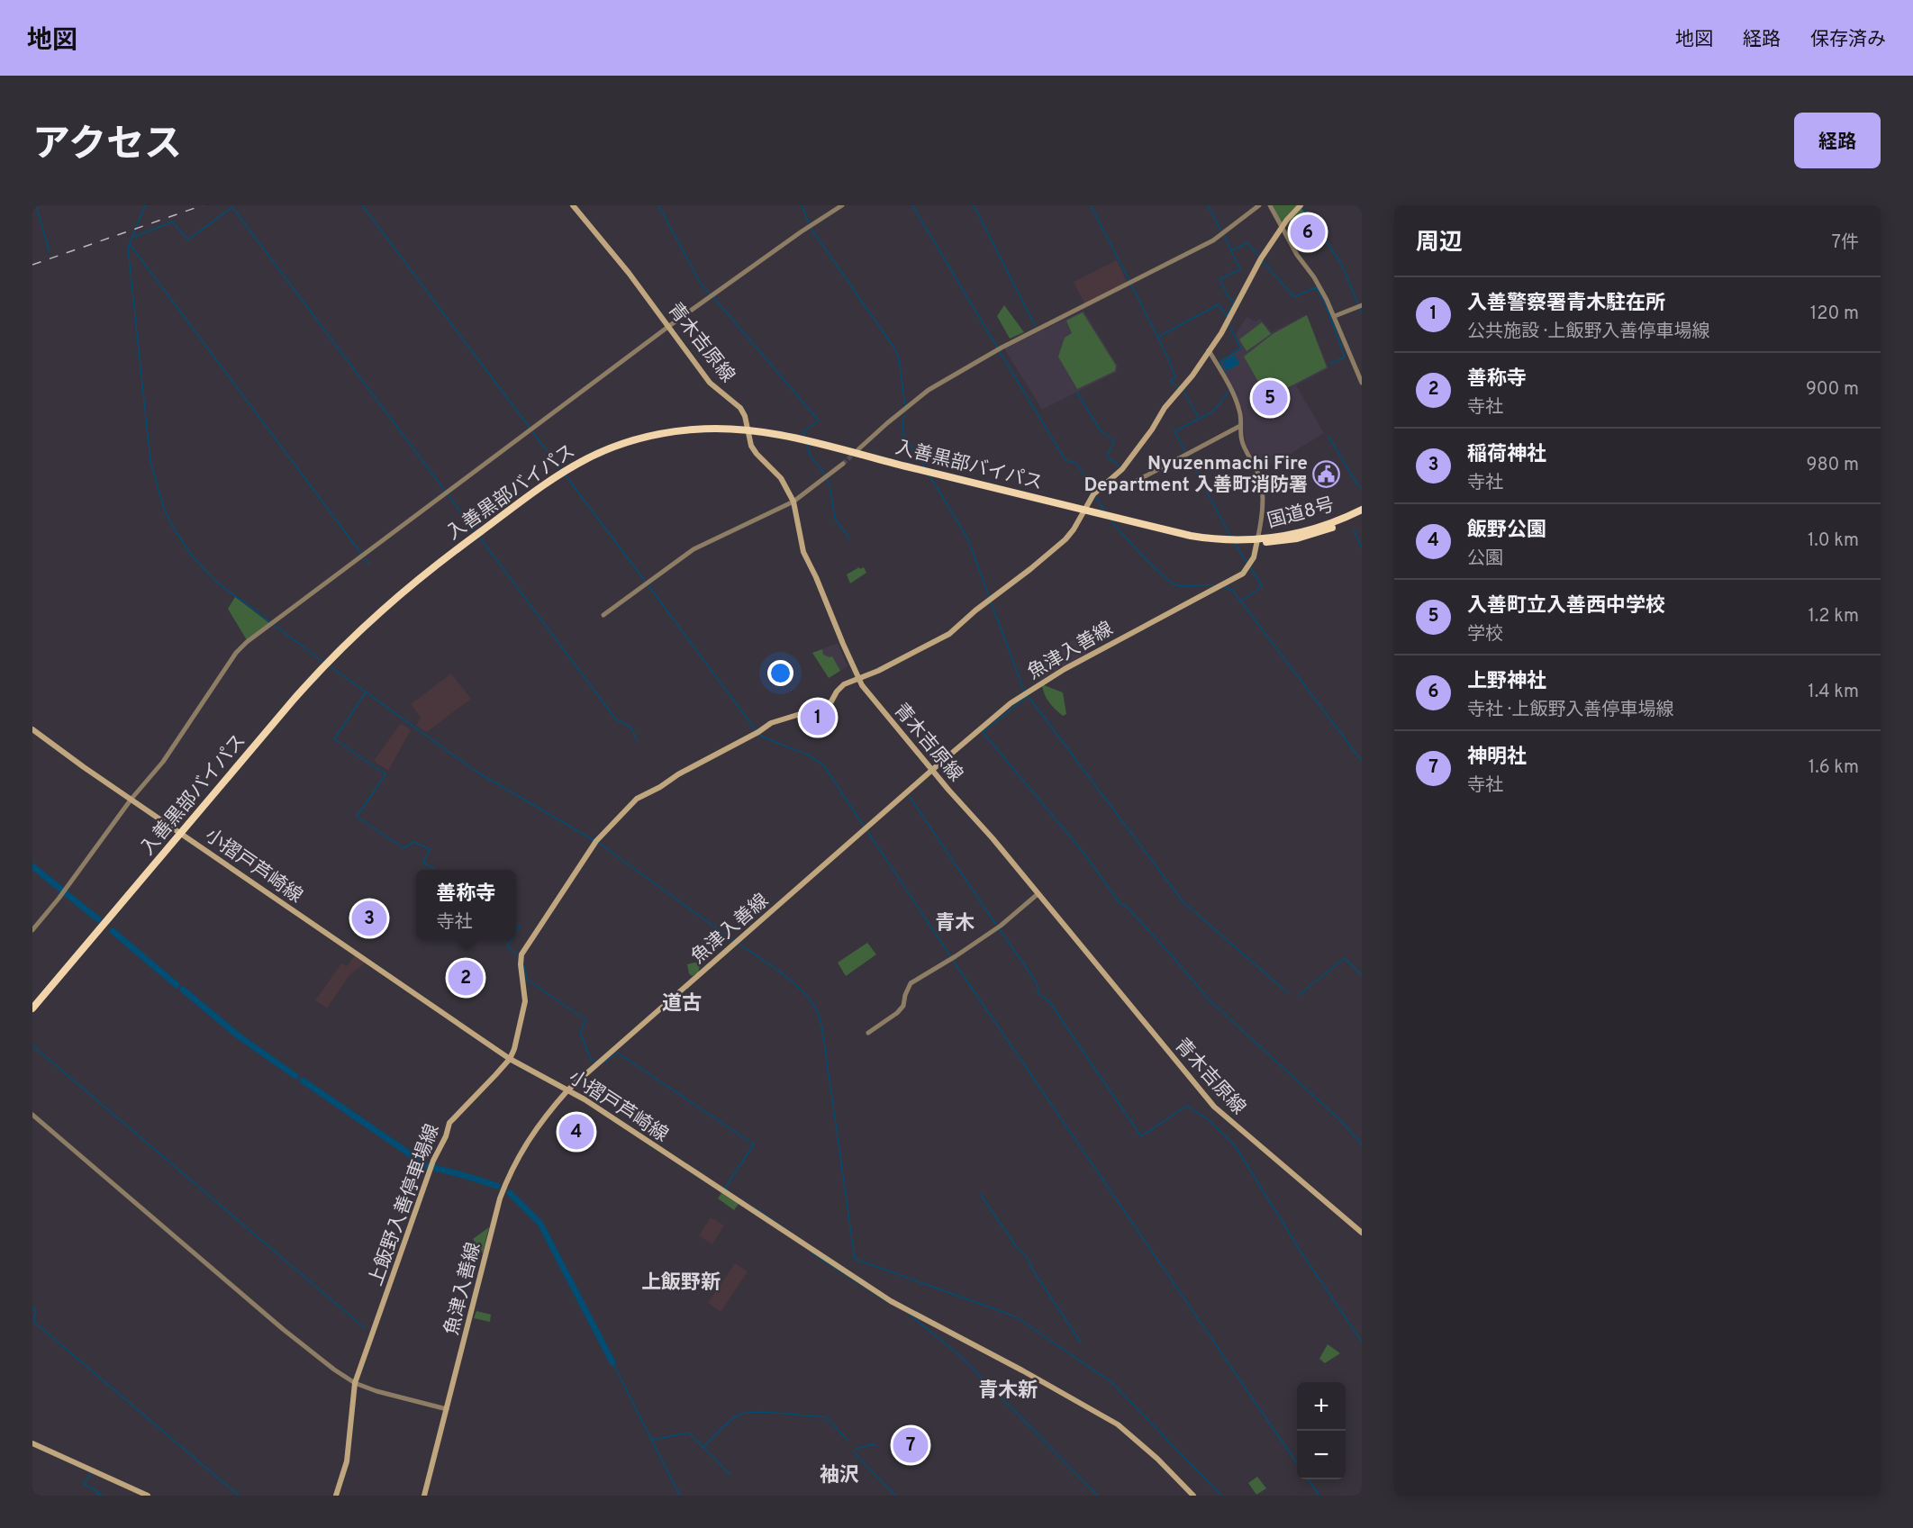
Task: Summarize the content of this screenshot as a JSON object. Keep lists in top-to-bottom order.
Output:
{
  "streets": {
    "highway": ["入善黒部バイパス", "国道8号"],
    "main road": [
      "青木吉原線",
      "魚津入善線",
      "小摺戸芦崎線",
      "上飯野入善停車場線"
    ]
  },
  "crossings": [
    ["青木吉原線", "入善黒部バイパス"],
    ["青木吉原線", "魚津入善線"],
    ["青木吉原線", "上飯野入善停車場線"],
    ["入善黒部バイパス", "国道8号"],
    ["入善黒部バイパス", "魚津入善線"],
    ["入善黒部バイパス", "小摺戸芦崎線"],
    ["入善黒部バイパス", "上飯野入善停車場線"],
    ["国道8号", "魚津入善線"],
    ["魚津入善線", "小摺戸芦崎線"],
    ["小摺戸芦崎線", "上飯野入善停車場線"]
  ],
  "districts": [
    "青木",
    "道古",
    "上飯野新",
    "青木新",
    "袖沢"
  ],
  "places": {
    "public building": ["Nyuzenmachi Fire Department 入善町消防署"]
  },
  "page": {
    "header": "地図",
    "nav": ["地図", "経路", "保存済み"],
    "title": "アクセス",
    "buttons": "経路",
    "heading": ["周辺", "7件"],
    "pins": [
      "6",
      "5",
      "1",
      "3",
      "2",
      "4",
      "7"
    ],
    "list": [
      {
        "mark": "1",
        "name": "入善警察署青木駐在所",
        "note": "公共施設 · 上飯野入善停車場線",
        "value": "120 m"
      },
      {
        "mark": "2",
        "name": "善称寺",
        "note": "寺社",
        "value": "900 m"
      },
      {
        "mark": "3",
        "name": "稲荷神社",
        "note": "寺社",
        "value": "980 m"
      },
      {
        "mark": "4",
        "name": "飯野公園",
        "note": "公園",
        "value": "1.0 km"
      },
      {
        "mark": "5",
        "name": "入善町立入善西中学校",
        "note": "学校",
        "value": "1.2 km"
      },
      {
        "mark": "6",
        "name": "上野神社",
        "note": "寺社 · 上飯野入善停車場線",
        "value": "1.4 km"
      },
      {
        "mark": "7",
        "name": "神明社",
        "note": "寺社",
        "value": "1.6 km"
      }
    ],
    "popup": ["善称寺", "寺社"],
    "map_buttons": ["+", "−"]
  }
}
